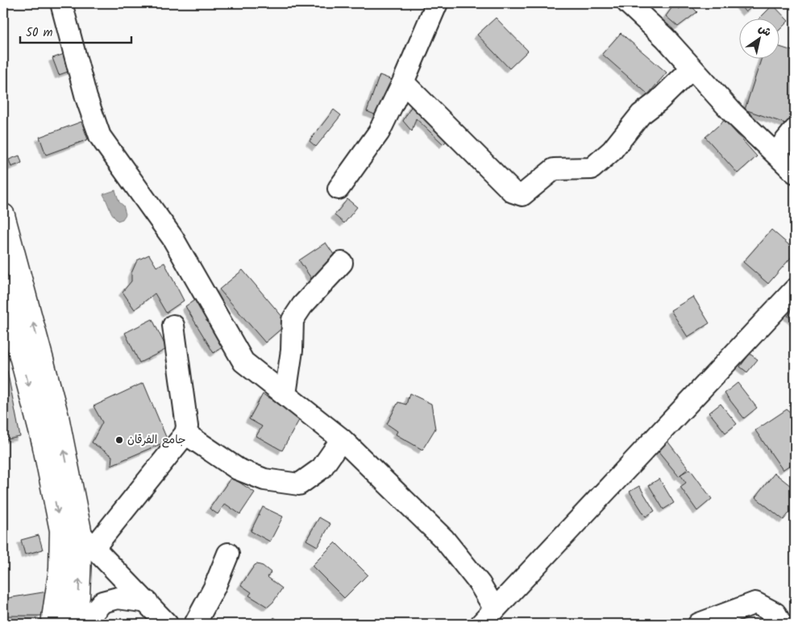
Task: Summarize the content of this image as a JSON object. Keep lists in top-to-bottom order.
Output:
{
  "places": ["جامع الفرقان"],
  "scale_bar": "50 m",
  "north": "top right"
}
